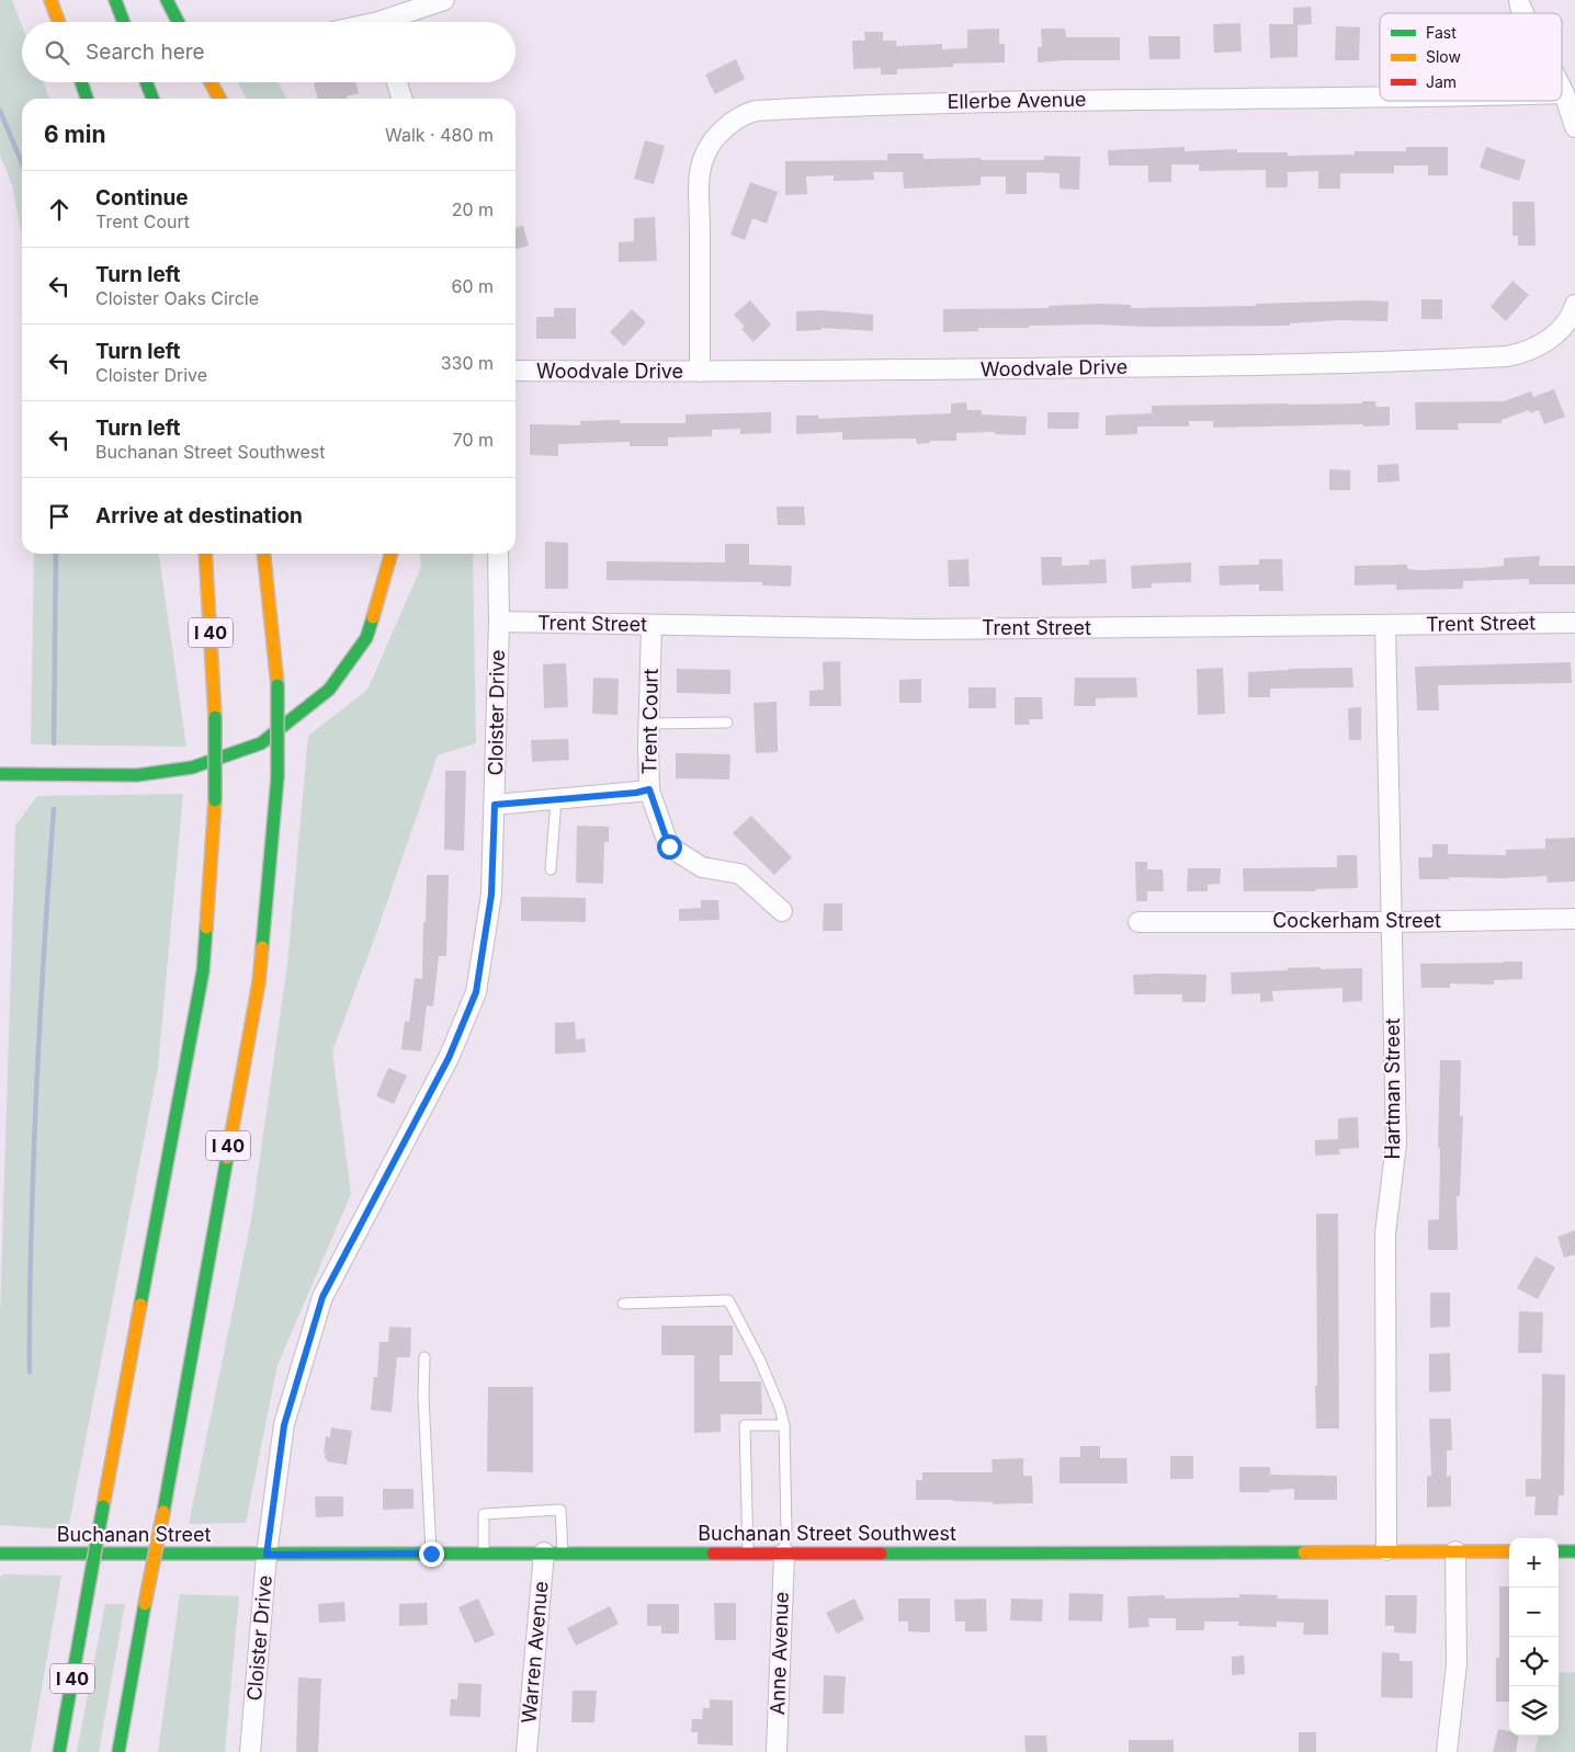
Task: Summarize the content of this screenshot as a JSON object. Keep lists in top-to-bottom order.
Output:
{
  "streets": {
    "main road": ["I 40", "Buchanan Street Southwest", "Buchanan Street"],
    "street": [
      "Ellerbe Avenue",
      "Woodvale Drive",
      "Trent Street",
      "Cloister Drive",
      "Trent Court",
      "Cockerham Street",
      "Hartman Street",
      "Warren Avenue",
      "Anne Avenue"
    ]
  },
  "crossings": [
    ["Ellerbe Avenue", "Woodvale Drive"],
    ["Trent Street", "Cloister Drive"],
    ["Trent Street", "Trent Court"],
    ["Trent Street", "Hartman Street"],
    ["Cloister Drive", "Buchanan Street Southwest"],
    ["Cloister Drive", "Buchanan Street"],
    ["Cockerham Street", "Hartman Street"],
    ["Hartman Street", "Buchanan Street Southwest"],
    ["Buchanan Street Southwest", "Buchanan Street"],
    ["Buchanan Street Southwest", "Warren Avenue"],
    ["Buchanan Street Southwest", "Anne Avenue"]
  ],
  "legend": ["Fast", "Slow", "Jam"],
  "page": {
    "search": "Search here",
    "heading": ["6 min", "Walk · 480 m"],
    "list": [
      ["Continue", "Trent Court", "20 m"],
      ["Turn left", "Cloister Oaks Circle", "60 m"],
      ["Turn left", "Cloister Drive", "330 m"],
      ["Turn left", "Buchanan Street Southwest", "70 m"],
      "Arrive at destination"
    ],
    "map_buttons": ["+", "−"]
  }
}
